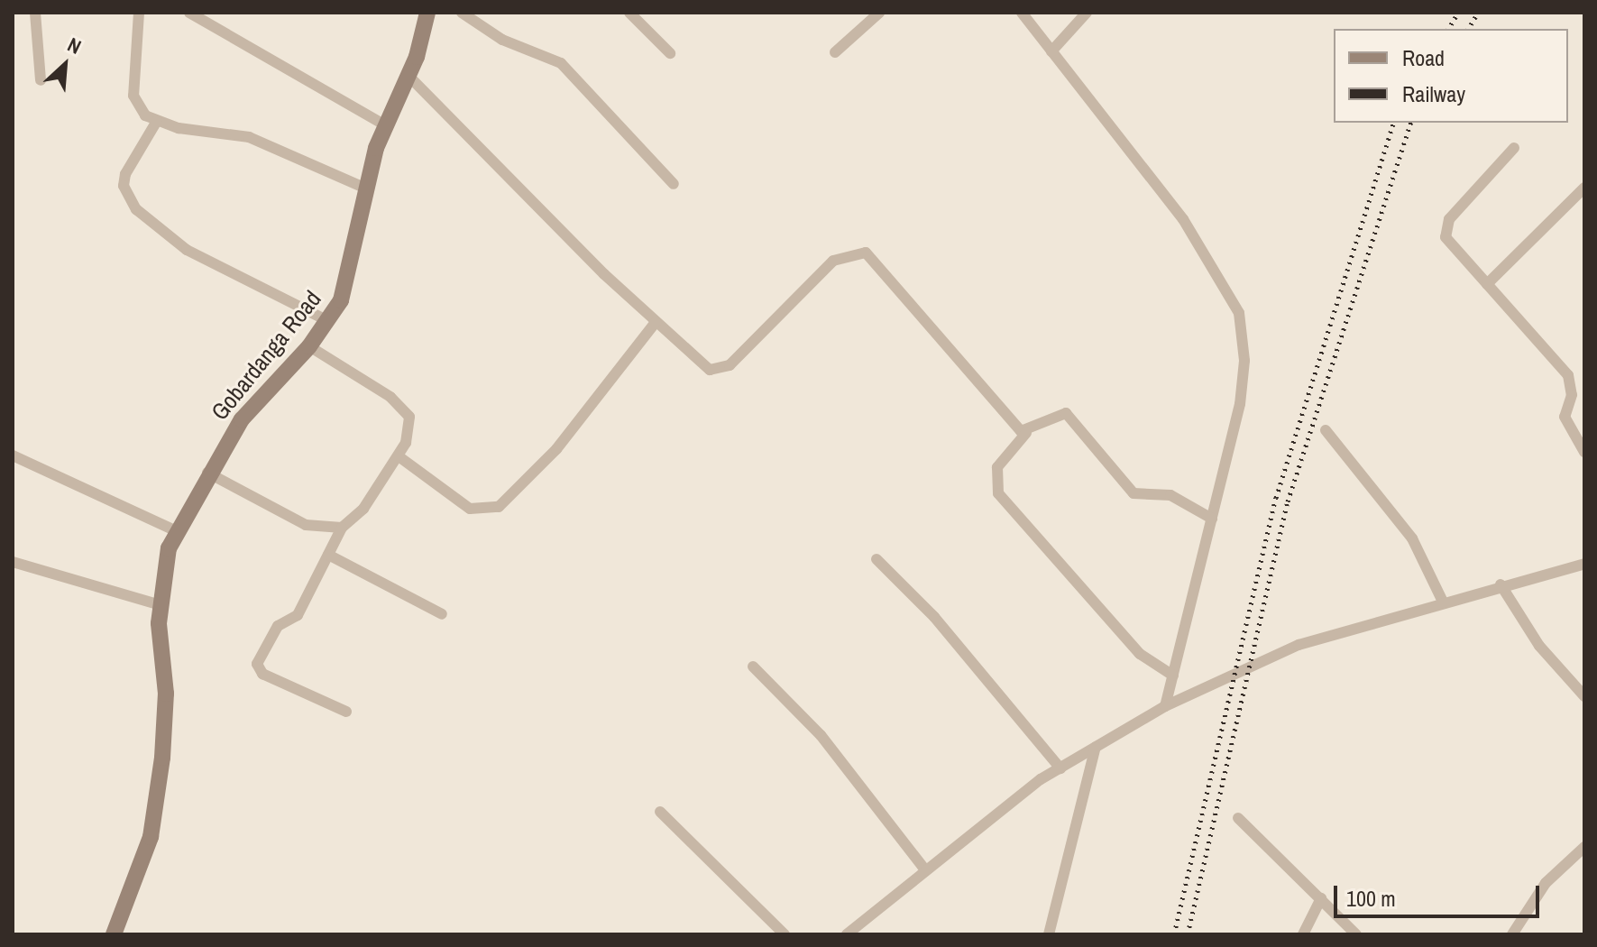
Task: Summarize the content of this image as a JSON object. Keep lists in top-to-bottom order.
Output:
{
  "streets": {
    "main road": ["Gobardanga Road"]
  },
  "legend": ["Road", "Railway"],
  "scale_bar": "100 m",
  "north": "top right"
}
